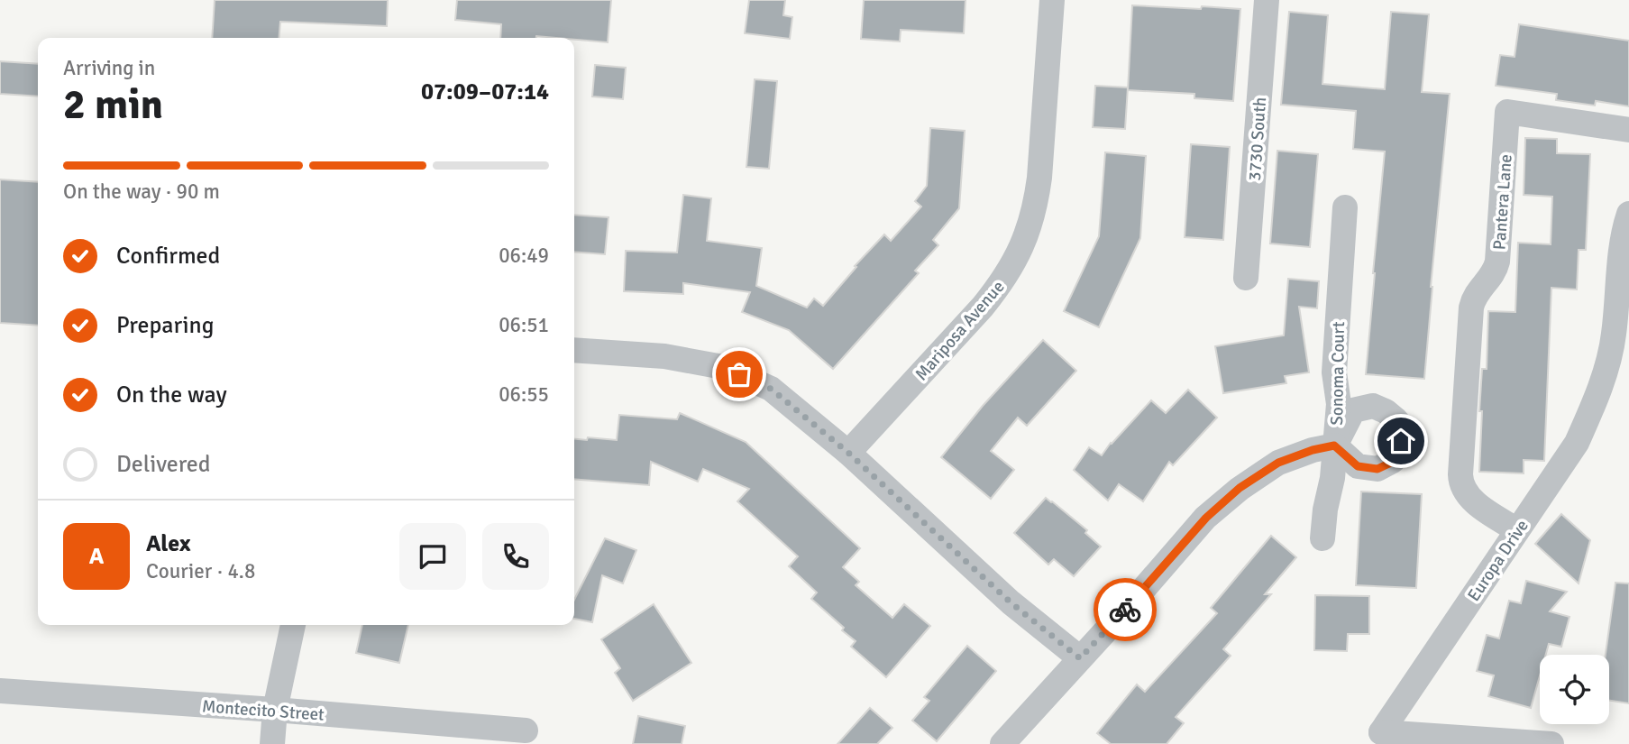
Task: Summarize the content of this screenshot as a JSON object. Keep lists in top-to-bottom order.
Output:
{
  "streets": {
    "street": [
      "3730 South",
      "Pantera Lane",
      "Mariposa Avenue",
      "Sonoma Court",
      "Europa Drive",
      "Montecito Street"
    ]
  },
  "crossings": [
    ["Pantera Lane", "Europa Drive"]
  ],
  "page": {
    "heading": ["2 min", "Arriving in", "07:09–07:14"],
    "panel": ["Alex", "Courier · 4.8"],
    "bar": "On the way · 90 m",
    "list": [
      ["Confirmed", "06:49"],
      ["Preparing", "06:51"],
      ["On the way", "06:55"],
      "Delivered"
    ],
    "round": "A"
  }
}
